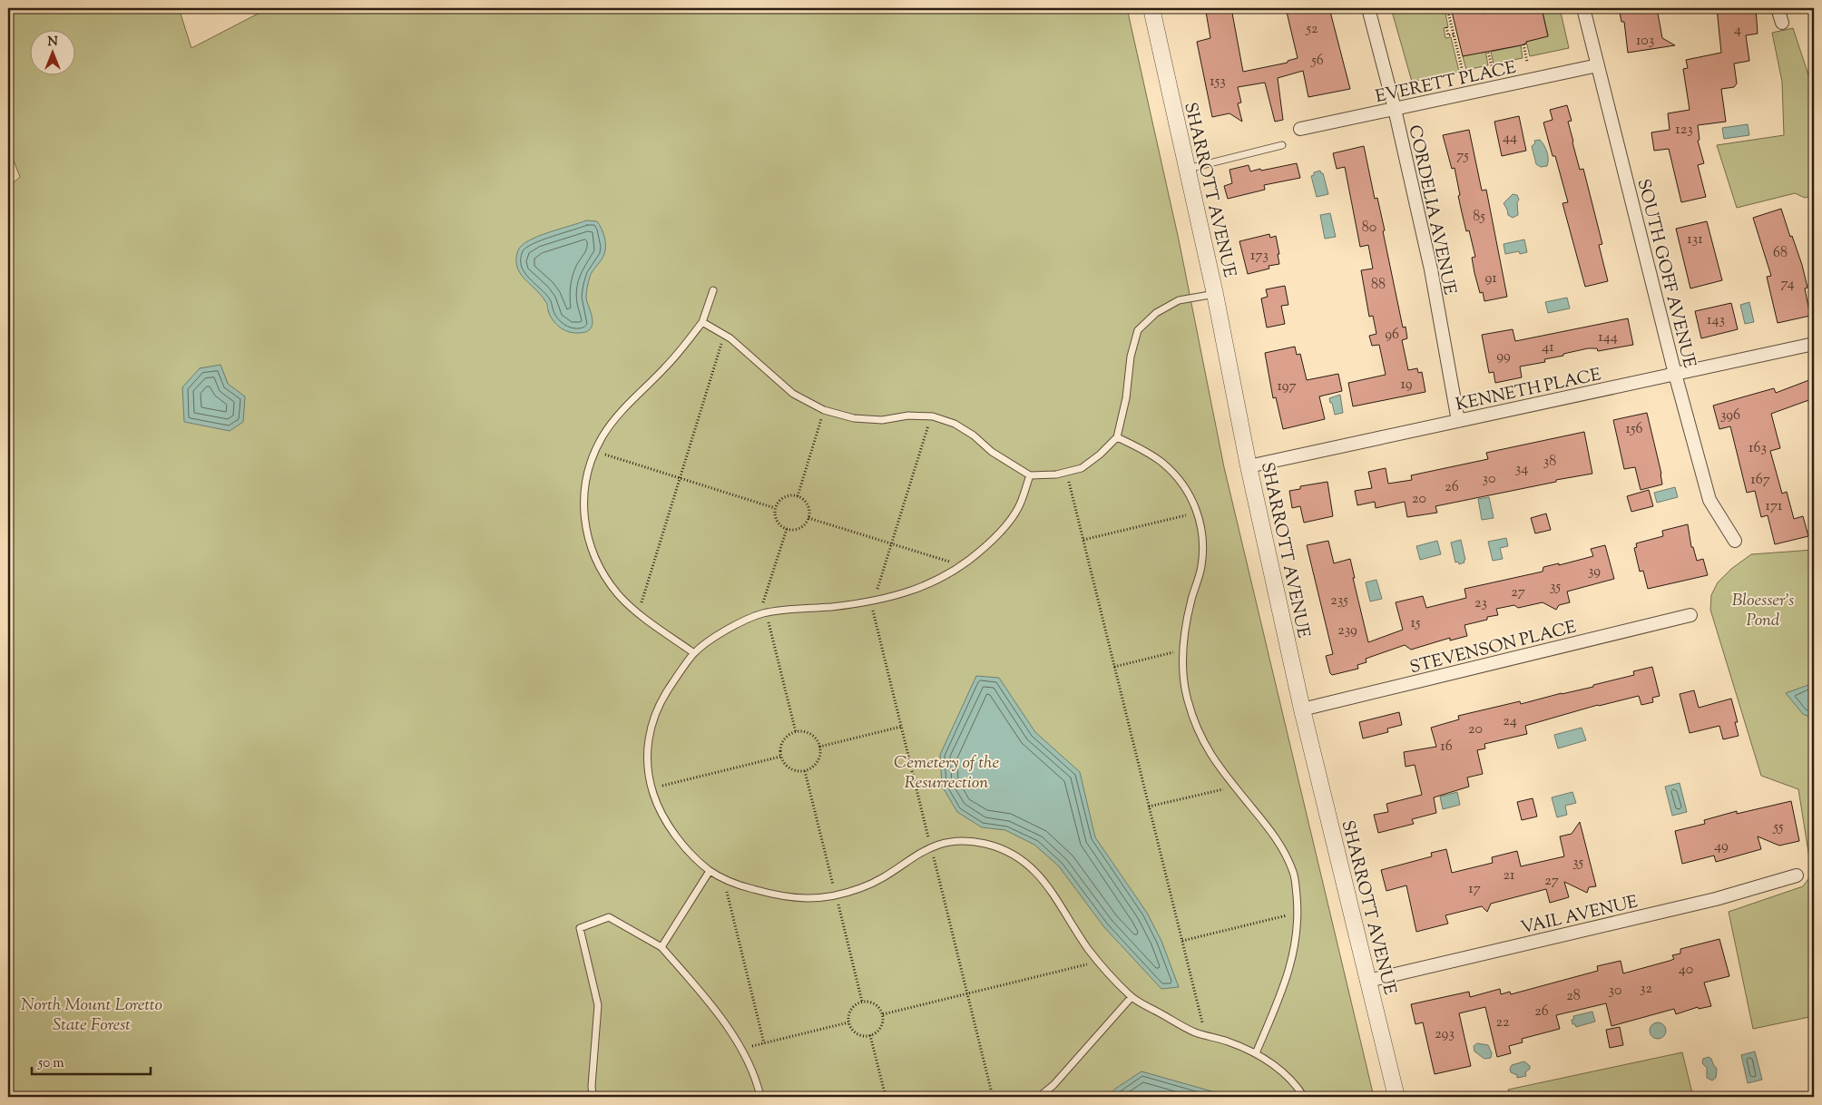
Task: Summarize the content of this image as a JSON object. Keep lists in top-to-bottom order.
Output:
{
  "streets": {
    "street": [
      "EVERETT PLACE",
      "SHARROTT AVENUE",
      "CORDELIA AVENUE",
      "SOUTH GOFF AVENUE",
      "KENNETH PLACE",
      "STEVENSON PLACE",
      "VAIL AVENUE"
    ]
  },
  "crossings": [
    ["EVERETT PLACE", "CORDELIA AVENUE"],
    ["EVERETT PLACE", "SOUTH GOFF AVENUE"],
    ["SHARROTT AVENUE", "KENNETH PLACE"],
    ["SHARROTT AVENUE", "STEVENSON PLACE"],
    ["SHARROTT AVENUE", "VAIL AVENUE"],
    ["CORDELIA AVENUE", "KENNETH PLACE"],
    ["SOUTH GOFF AVENUE", "KENNETH PLACE"]
  ],
  "parks": ["Bloesser's Pond", "Cemetery of the Resurrection", "North Mount Loretto State Forest"],
  "house_numbers": [
    "52",
    "4",
    "103",
    "56",
    "153",
    "123",
    "44",
    "75",
    "85",
    "80",
    "131",
    "68",
    "173",
    "91",
    "74",
    "88",
    "143",
    "96",
    "144",
    "41",
    "99",
    "19",
    "197",
    "396",
    "156",
    "163",
    "38",
    "34",
    "30",
    "167",
    "26",
    "20",
    "171",
    "39",
    "35",
    "27",
    "235",
    "23",
    "15",
    "239",
    "24",
    "20",
    "16",
    "55",
    "49",
    "35",
    "21",
    "27",
    "17",
    "40",
    "32",
    "30",
    "28",
    "26",
    "22",
    "293"
  ],
  "scale_bar": "50 m",
  "north": "top"
}
